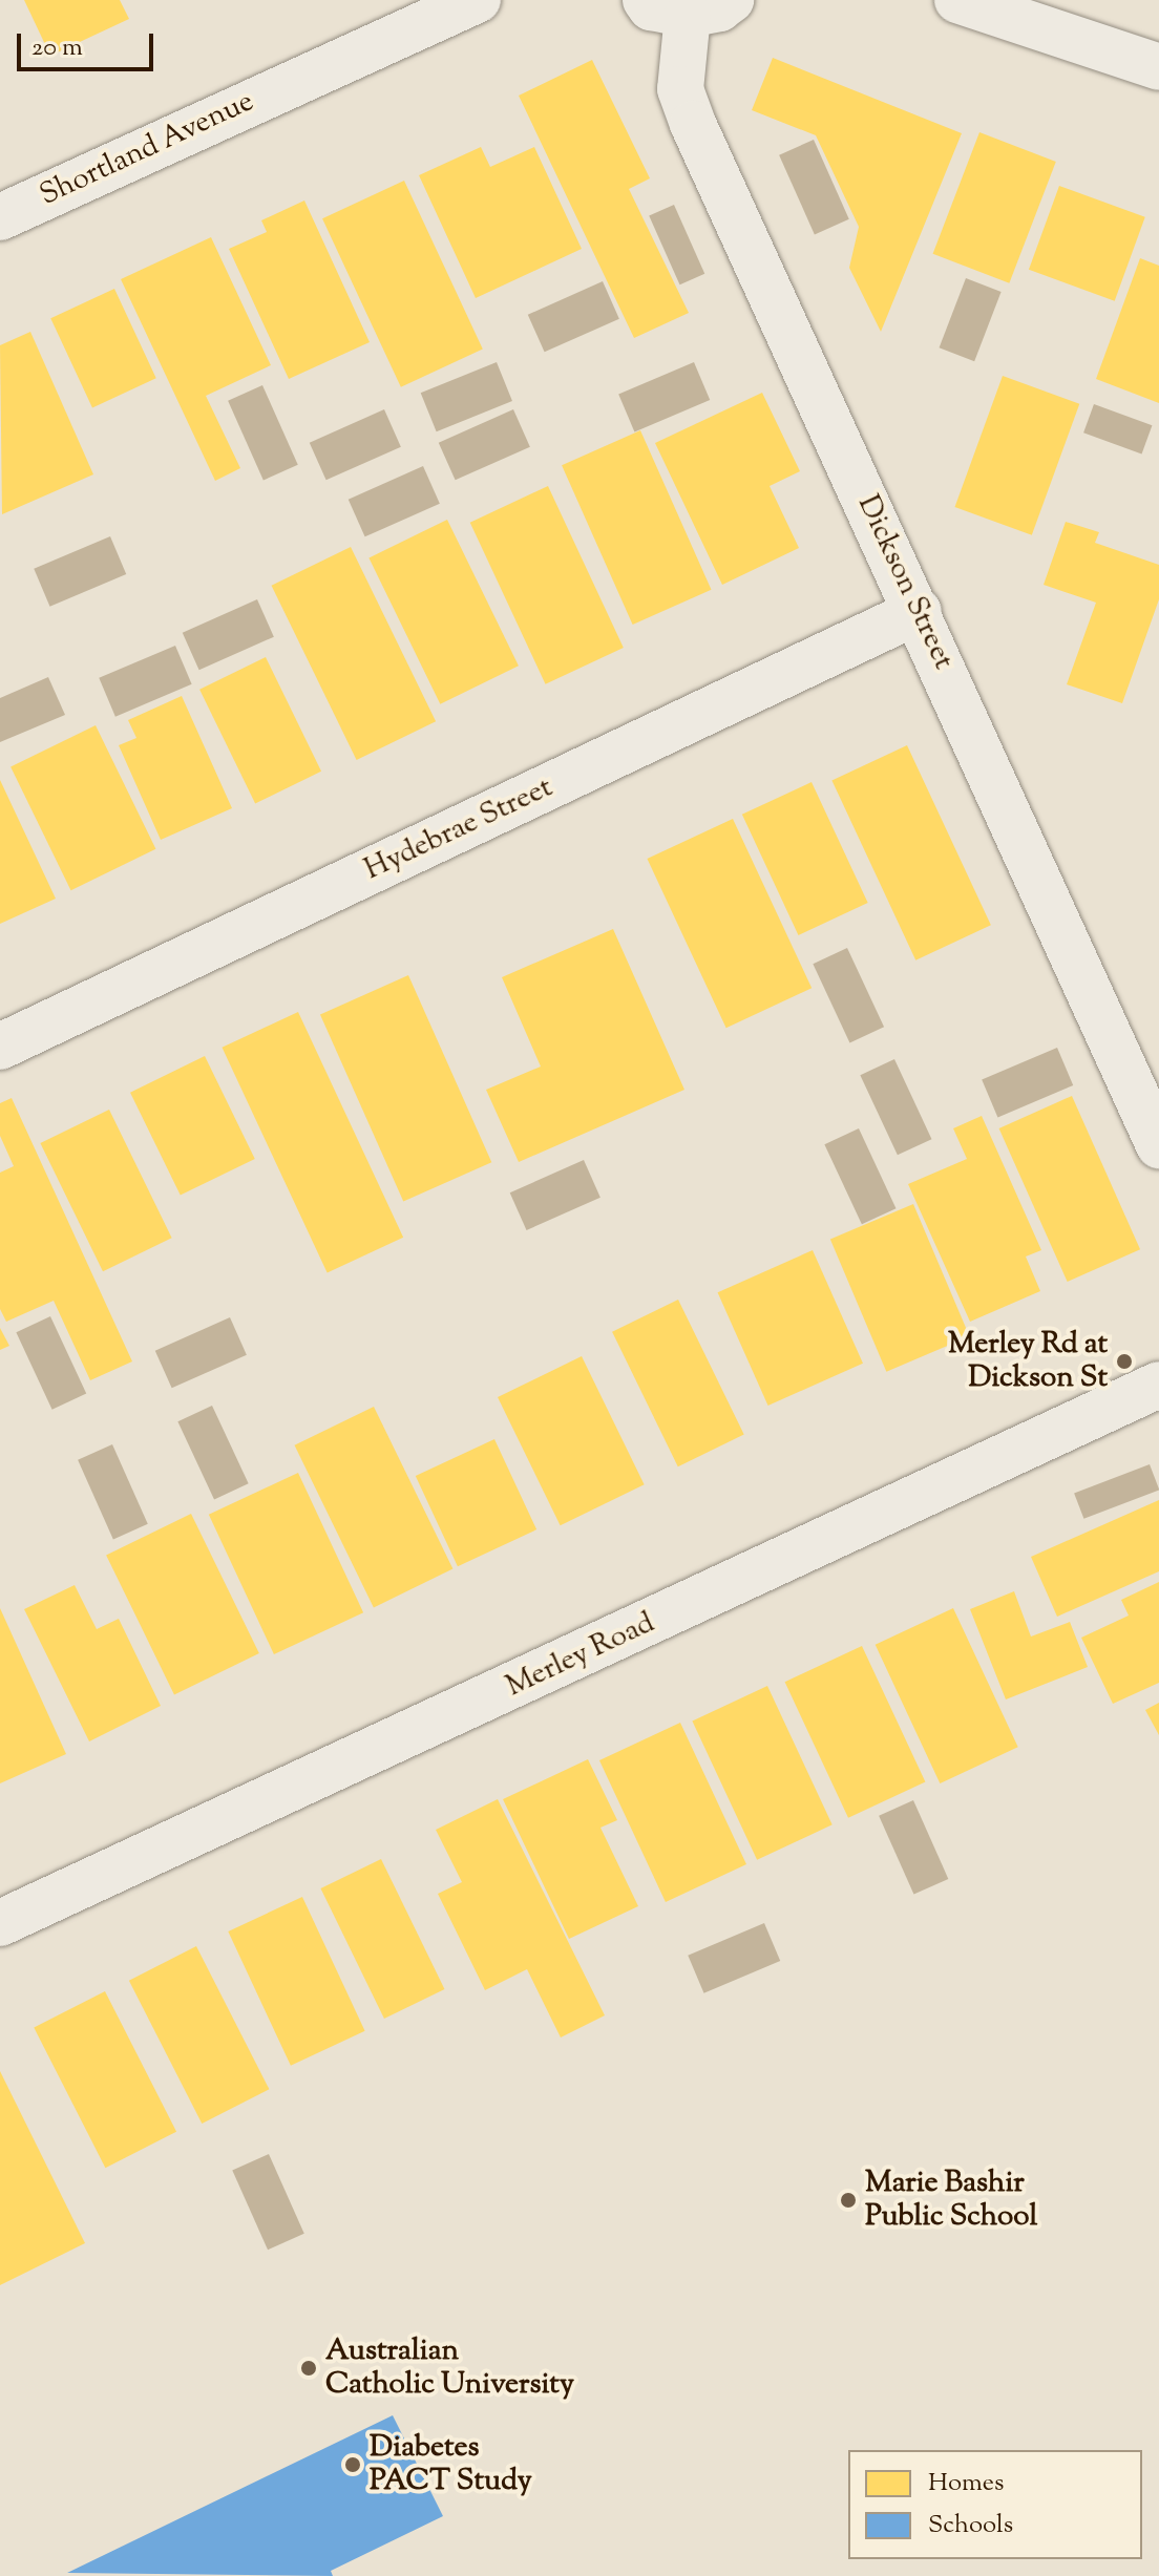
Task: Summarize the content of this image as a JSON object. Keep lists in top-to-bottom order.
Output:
{
  "streets": {
    "street": [
      "Shortland Avenue",
      "Dickson Street",
      "Hydebrae Street",
      "Merley Road"
    ]
  },
  "crossings": [
    ["Dickson Street", "Hydebrae Street"]
  ],
  "places": [
    "Merley Rd at Dickson St",
    "Marie Bashir Public School",
    "Australian Catholic University",
    "Diabetes PACT Study"
  ],
  "legend": ["Homes", "Schools"],
  "scale_bar": "20 m"
}
